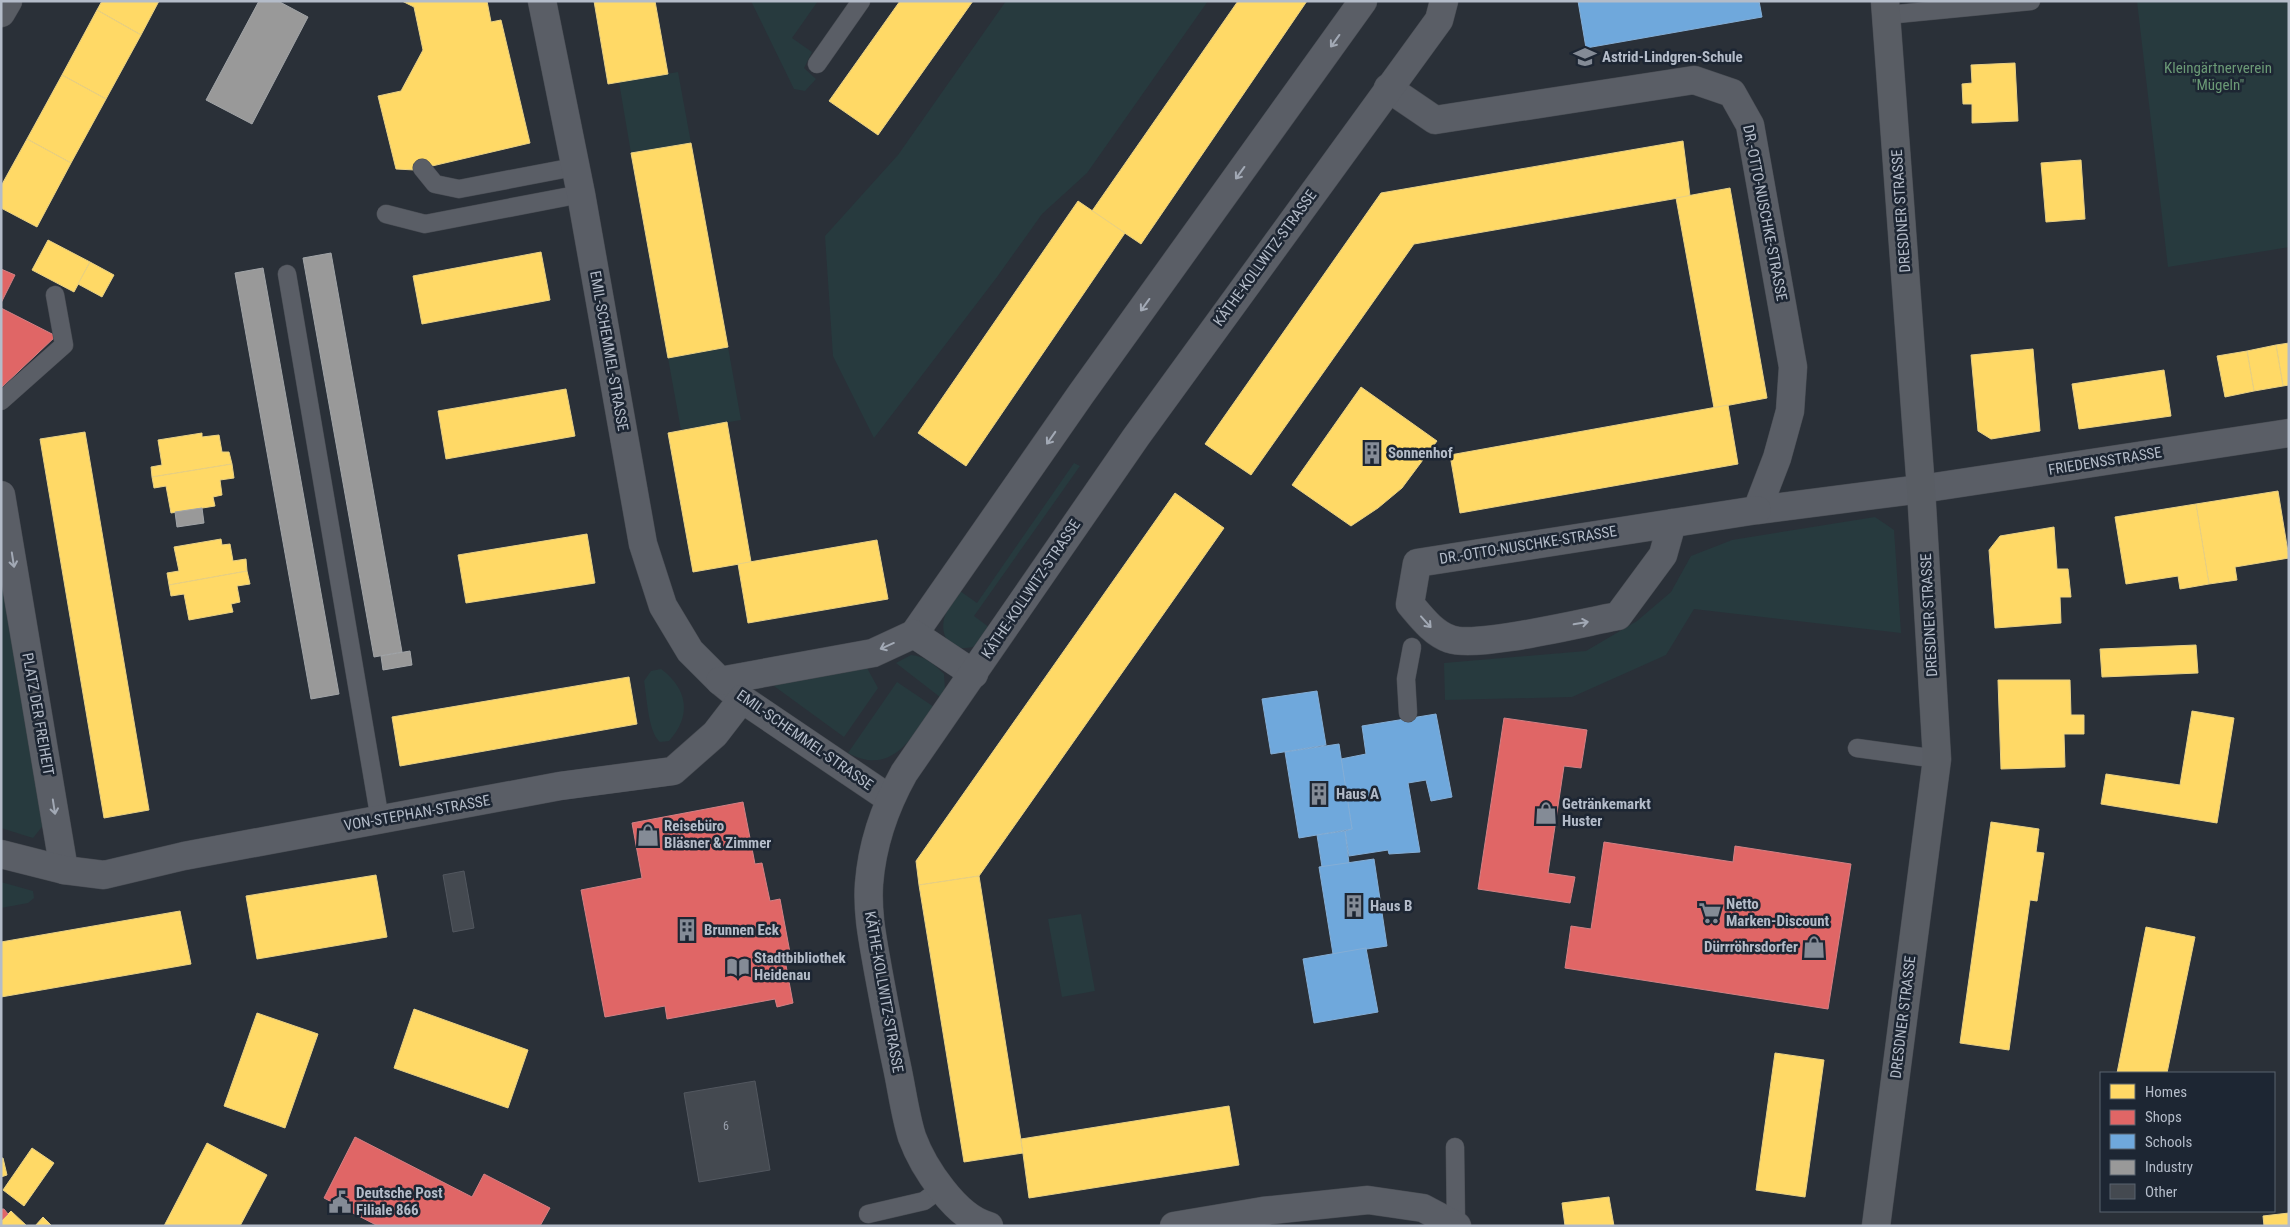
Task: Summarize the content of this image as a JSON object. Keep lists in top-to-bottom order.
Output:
{
  "streets": {
    "street": [
      "DRESDNER STRASSE",
      "DR.-OTTO-NUSCHKE-STRASSE",
      "KÄTHE-KOLLWITZ-STRASSE",
      "EMIL-SCHEMMEL-STRASSE",
      "FRIEDENSSTRASSE",
      "PLATZ DER FREIHEIT",
      "VON-STEPHAN-STRASSE"
    ]
  },
  "crossings": [
    ["DRESDNER STRASSE", "DR.-OTTO-NUSCHKE-STRASSE"],
    ["DRESDNER STRASSE", "FRIEDENSSTRASSE"],
    ["DR.-OTTO-NUSCHKE-STRASSE", "KÄTHE-KOLLWITZ-STRASSE"],
    ["DR.-OTTO-NUSCHKE-STRASSE", "FRIEDENSSTRASSE"],
    ["KÄTHE-KOLLWITZ-STRASSE", "EMIL-SCHEMMEL-STRASSE"],
    ["EMIL-SCHEMMEL-STRASSE", "VON-STEPHAN-STRASSE"],
    ["PLATZ DER FREIHEIT", "VON-STEPHAN-STRASSE"]
  ],
  "one_way": ["PLATZ DER FREIHEIT"],
  "parks": ["Kleingärtnerverein \"Mügeln\""],
  "places": {
    "school or university": ["Astrid-Lindgren-Schule"],
    "building": [
      "Sonnenhof",
      "Haus A",
      "Haus B",
      "Brunnen Eck"
    ],
    "shop": ["Getränkemarkt Huster", "Reisebüro Bläsner & Zimmer", "Dürrröhrsdorfer"],
    "supermarket": ["Netto Marken-Discount"],
    "library": ["Stadtbibliothek Heidenau"],
    "public building": ["Deutsche Post Filiale 866"]
  },
  "house_numbers": ["6"],
  "legend": [
    "Homes",
    "Shops",
    "Schools",
    "Industry",
    "Other"
  ]
}
